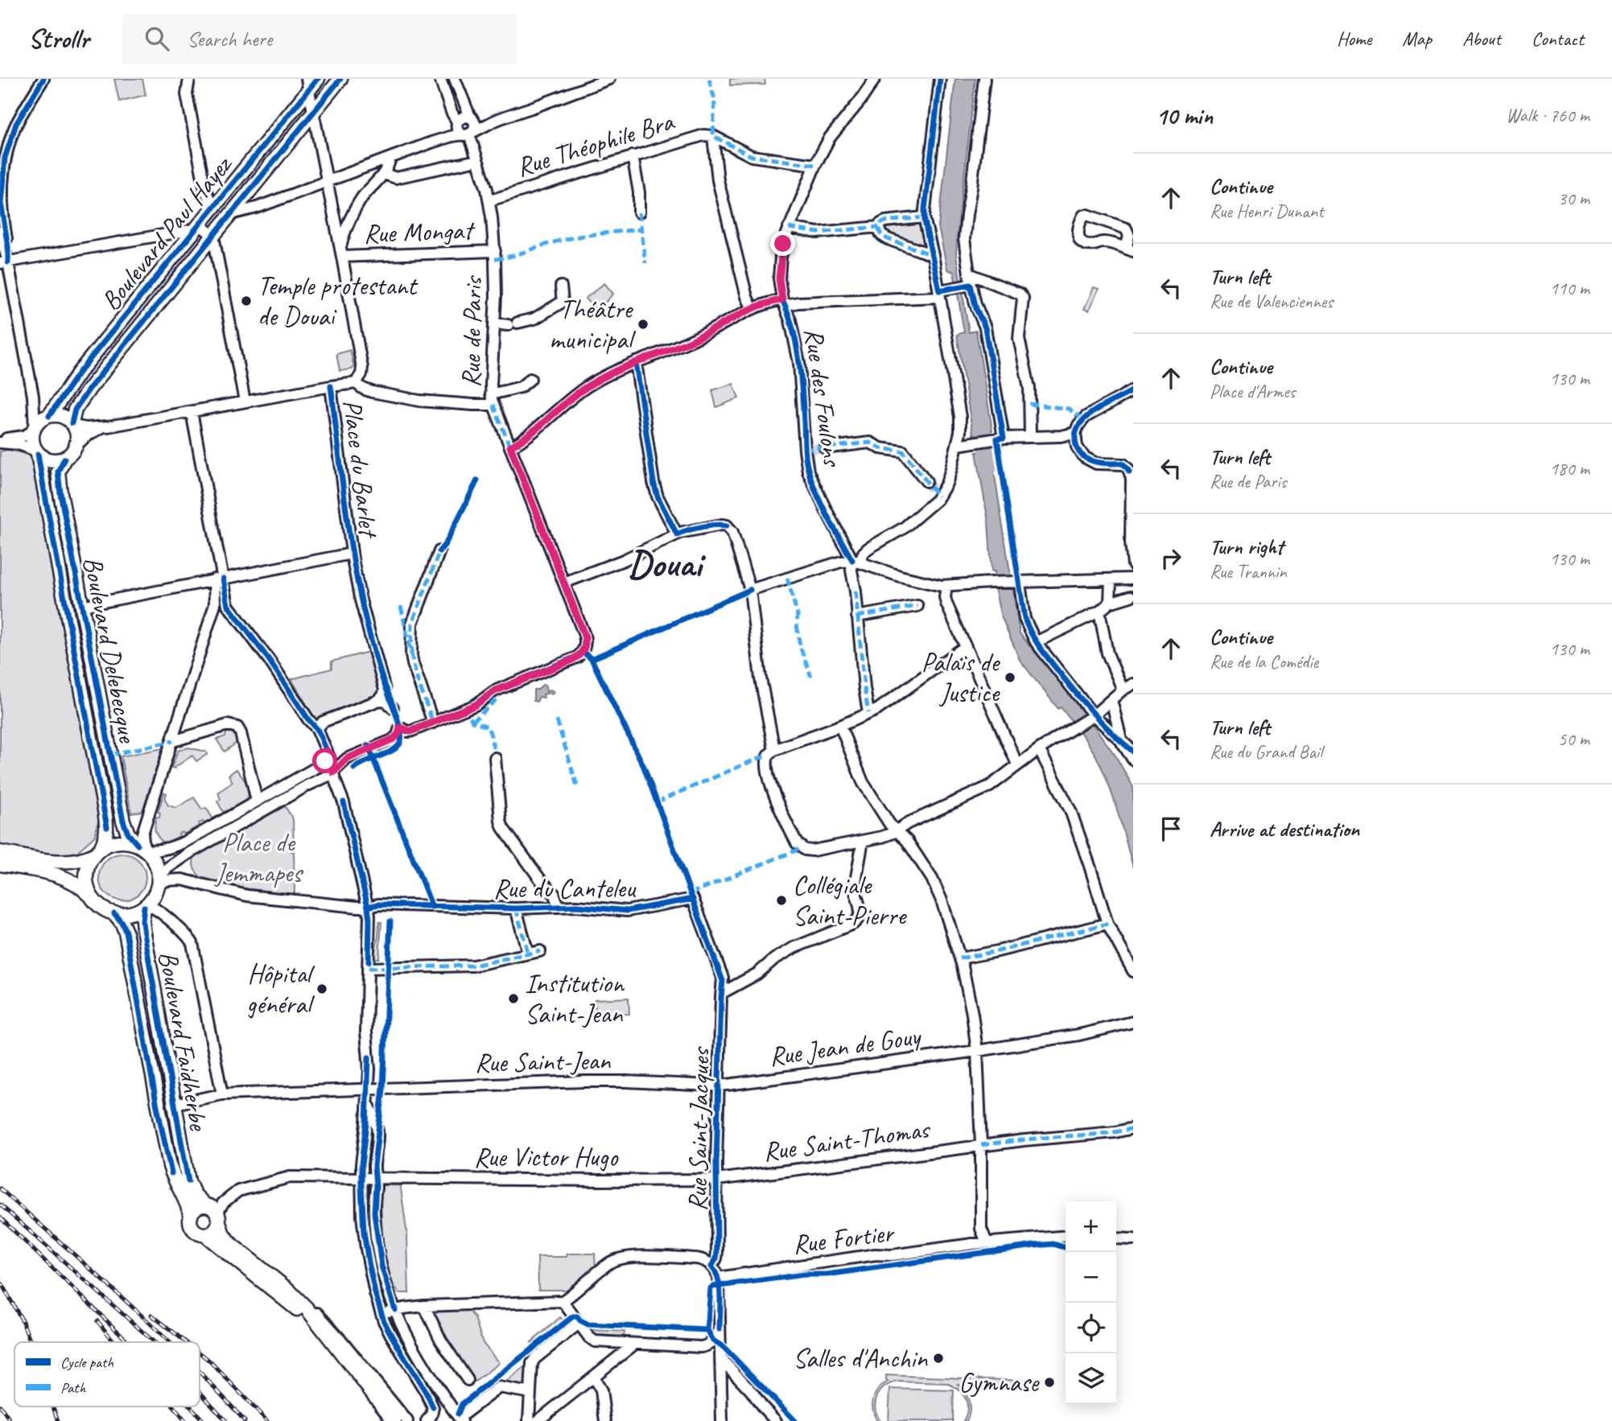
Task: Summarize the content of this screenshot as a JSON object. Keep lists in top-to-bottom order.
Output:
{
  "streets": {
    "main road": ["Boulevard Paul Hayez", "Boulevard Delebecque", "Boulevard Faidherbe"],
    "street": [
      "Rue Théophile Bra",
      "Rue Mongat",
      "Rue de Paris",
      "Rue des Foulons",
      "Place du Barlet",
      "Rue du Canteleu",
      "Rue Jean de Gouy",
      "Rue Saint-Jean",
      "Rue Saint-Jacques",
      "Rue Saint-Thomas",
      "Rue Victor Hugo",
      "Rue Fortier"
    ]
  },
  "crossings": [
    ["Rue Théophile Bra", "Rue de Paris"],
    ["Rue Mongat", "Rue de Paris"],
    ["Boulevard Paul Hayez", "Place du Barlet"],
    ["Boulevard Paul Hayez", "Boulevard Delebecque"],
    ["Place du Barlet", "Boulevard Delebecque"],
    ["Boulevard Delebecque", "Rue du Canteleu"],
    ["Boulevard Delebecque", "Boulevard Faidherbe"],
    ["Rue du Canteleu", "Boulevard Faidherbe"],
    ["Rue du Canteleu", "Rue Saint-Jacques"],
    ["Boulevard Faidherbe", "Rue Saint-Jean"],
    ["Boulevard Faidherbe", "Rue Victor Hugo"],
    ["Rue Jean de Gouy", "Rue Saint-Jean"],
    ["Rue Jean de Gouy", "Rue Saint-Jacques"],
    ["Rue Saint-Jean", "Rue Saint-Jacques"],
    ["Rue Saint-Jacques", "Rue Saint-Thomas"],
    ["Rue Saint-Jacques", "Rue Victor Hugo"],
    ["Rue Saint-Thomas", "Rue Victor Hugo"]
  ],
  "districts": ["Douai"],
  "parks": ["Place de Jemmapes"],
  "places": [
    "Temple protestant de Douai",
    "Théâtre municipal",
    "Palais de Justice",
    "Collégiale Saint-Pierre",
    "Hôpital général",
    "Institution Saint-Jean",
    "Salles d'Anchin",
    "Gymnase"
  ],
  "legend": ["Cycle path", "Path"],
  "page": {
    "header": "Strollr",
    "search": "Search here",
    "nav": [
      "Home",
      "Map",
      "About",
      "Contact"
    ],
    "heading": ["10 min", "Walk · 760 m"],
    "list": [
      ["Continue", "Rue Henri Dunant", "30 m"],
      ["Turn left", "Rue de Valenciennes", "110 m"],
      ["Continue", "Place d'Armes", "130 m"],
      ["Turn left", "Rue de Paris", "180 m"],
      ["Turn right", "Rue Trannin", "130 m"],
      ["Continue", "Rue de la Comédie", "130 m"],
      ["Turn left", "Rue du Grand Bail", "50 m"],
      "Arrive at destination"
    ],
    "map_buttons": ["+", "−"]
  }
}
